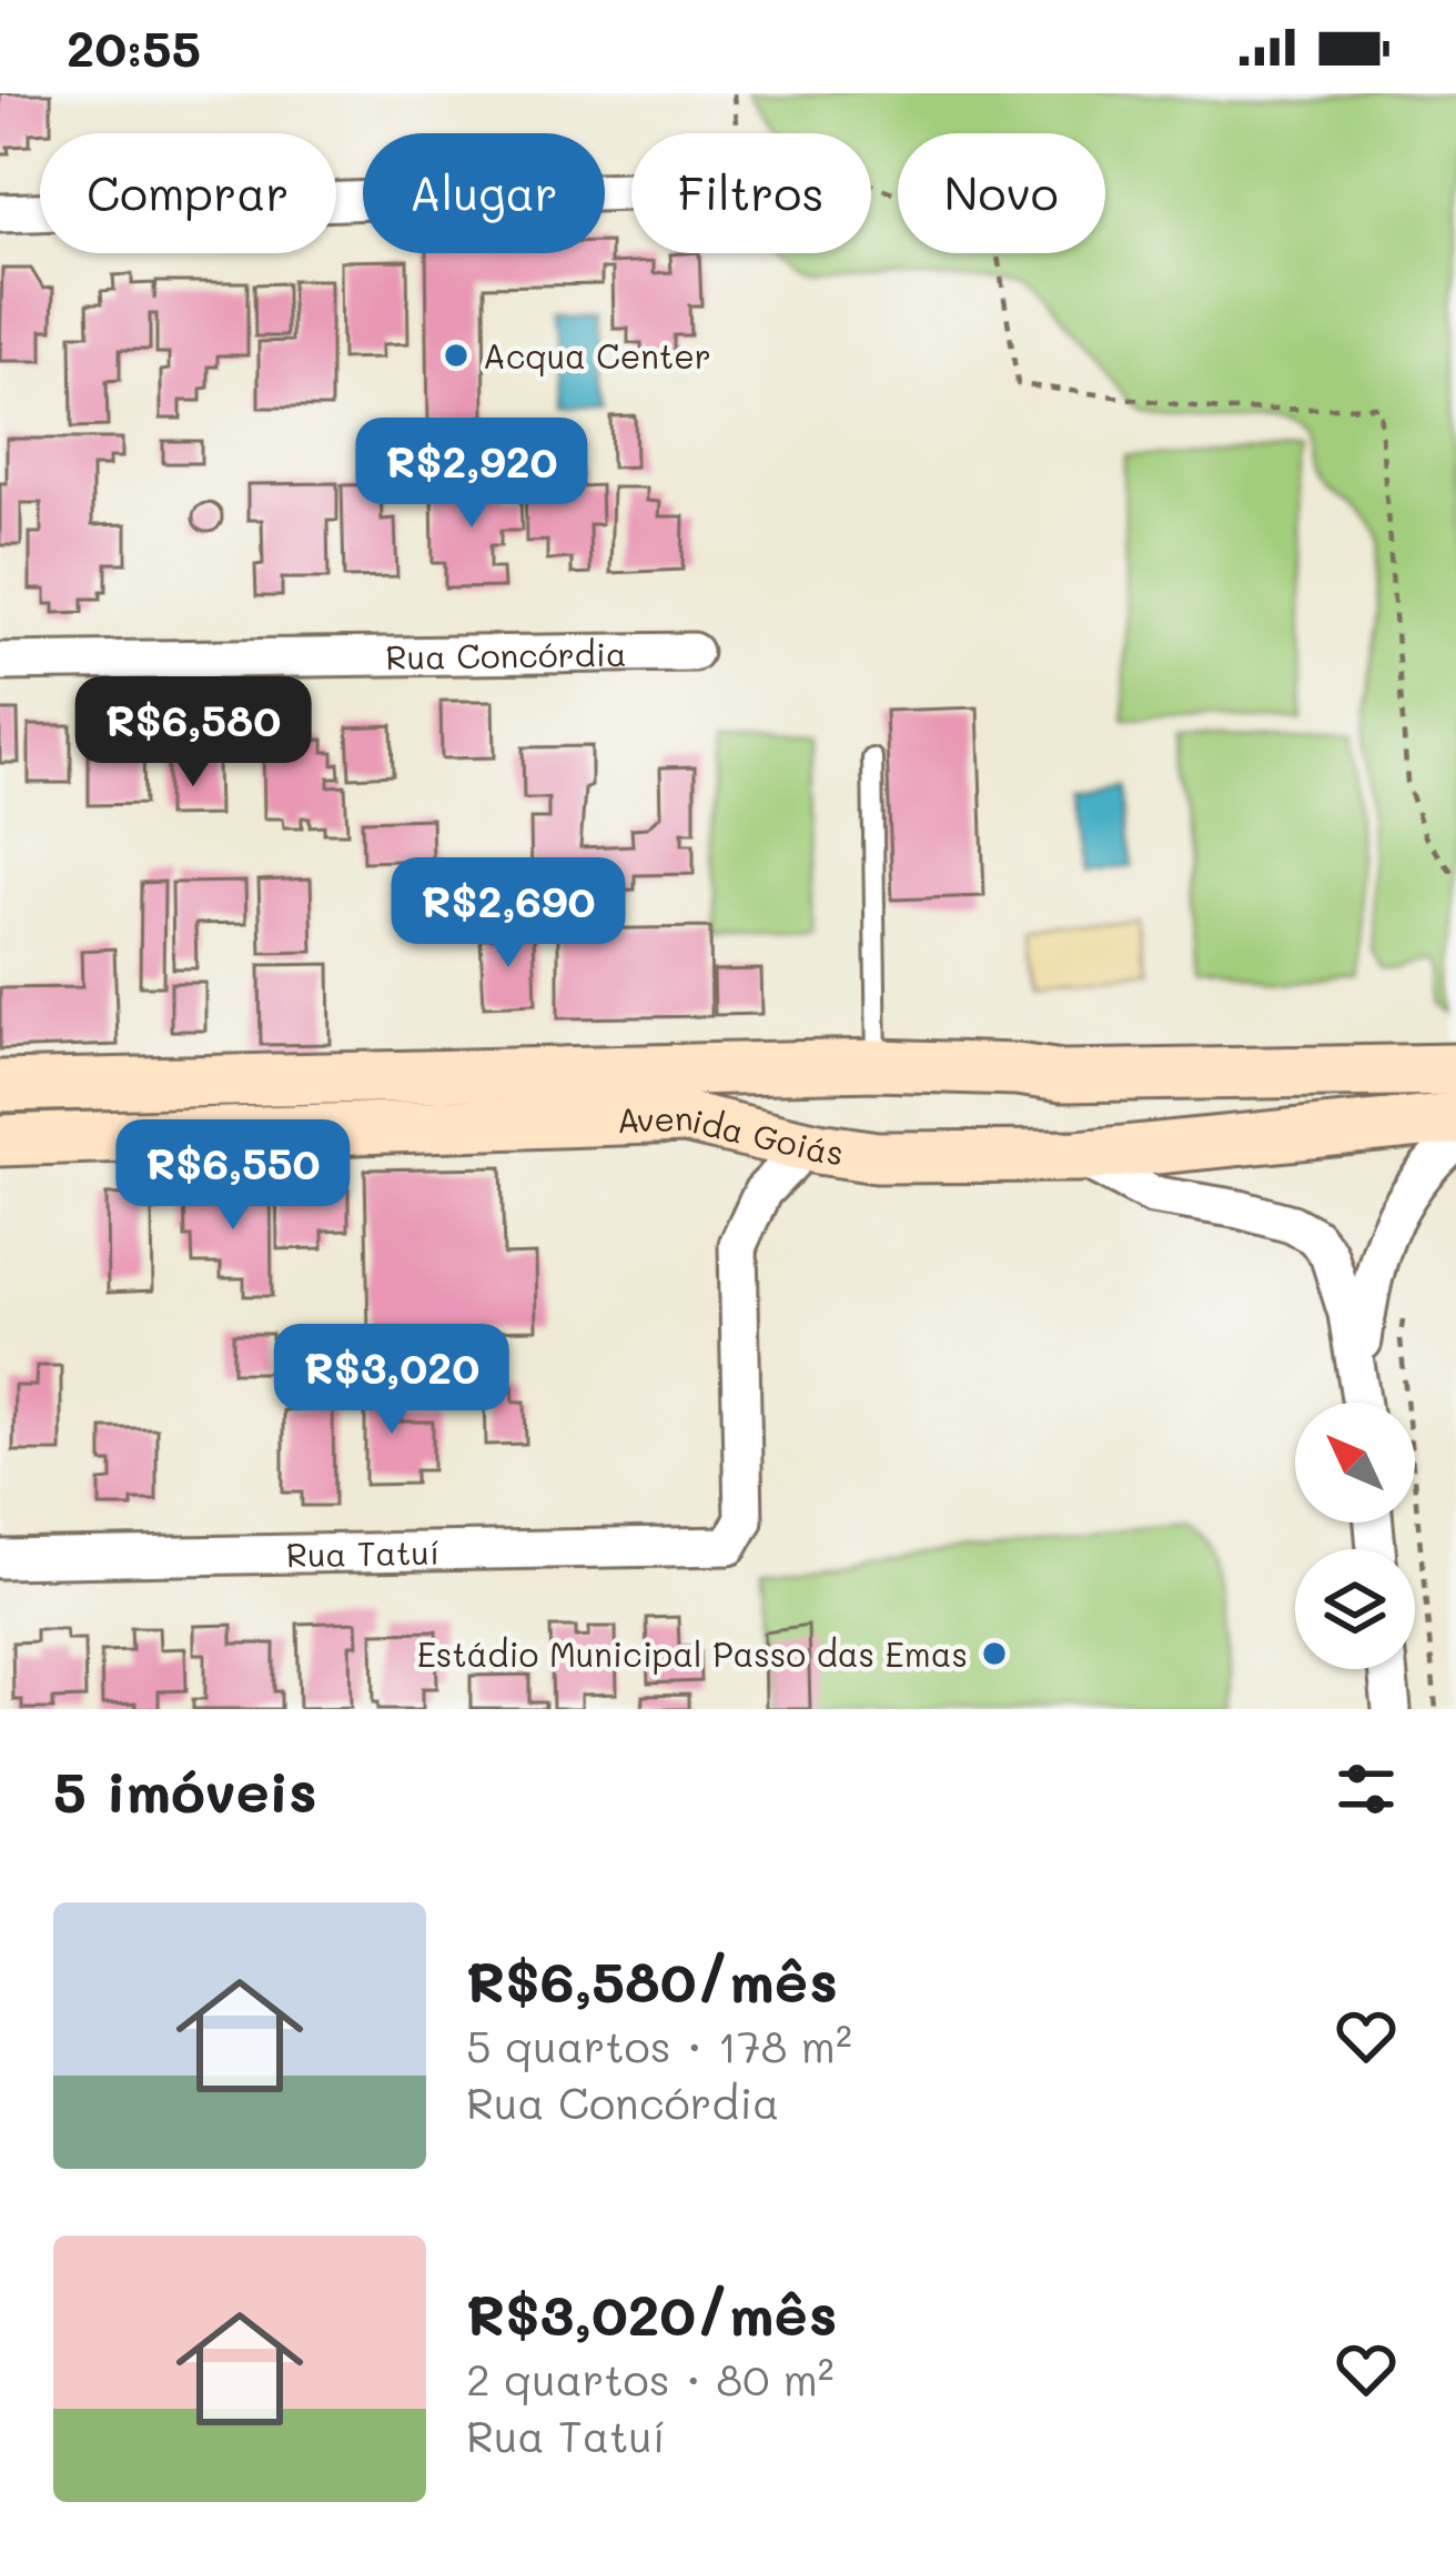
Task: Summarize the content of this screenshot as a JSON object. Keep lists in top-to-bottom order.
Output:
{
  "streets": {
    "main road": ["Avenida Goiás"],
    "street": ["Rua Concórdia", "Rua Tatuí"]
  },
  "crossings": [
    ["Avenida Goiás", "Rua Tatuí"]
  ],
  "places": ["Acqua Center", "Estádio Municipal Passo das Emas"],
  "north": "top left",
  "page": {
    "status": "20:55",
    "chip": [
      "Comprar",
      "Alugar",
      "Filtros",
      "Novo"
    ],
    "price": [
      "R$2,920",
      "R$6,580",
      "R$2,690",
      "R$6,550",
      "R$3,020"
    ],
    "heading": "5 imóveis",
    "list": [
      {
        "name": "R$6,580/mês",
        "note": "5 quartos · 178 m² · Rua Concórdia"
      },
      {
        "name": "R$3,020/mês",
        "note": "2 quartos · 80 m² · Rua Tatuí"
      }
    ]
  }
}
